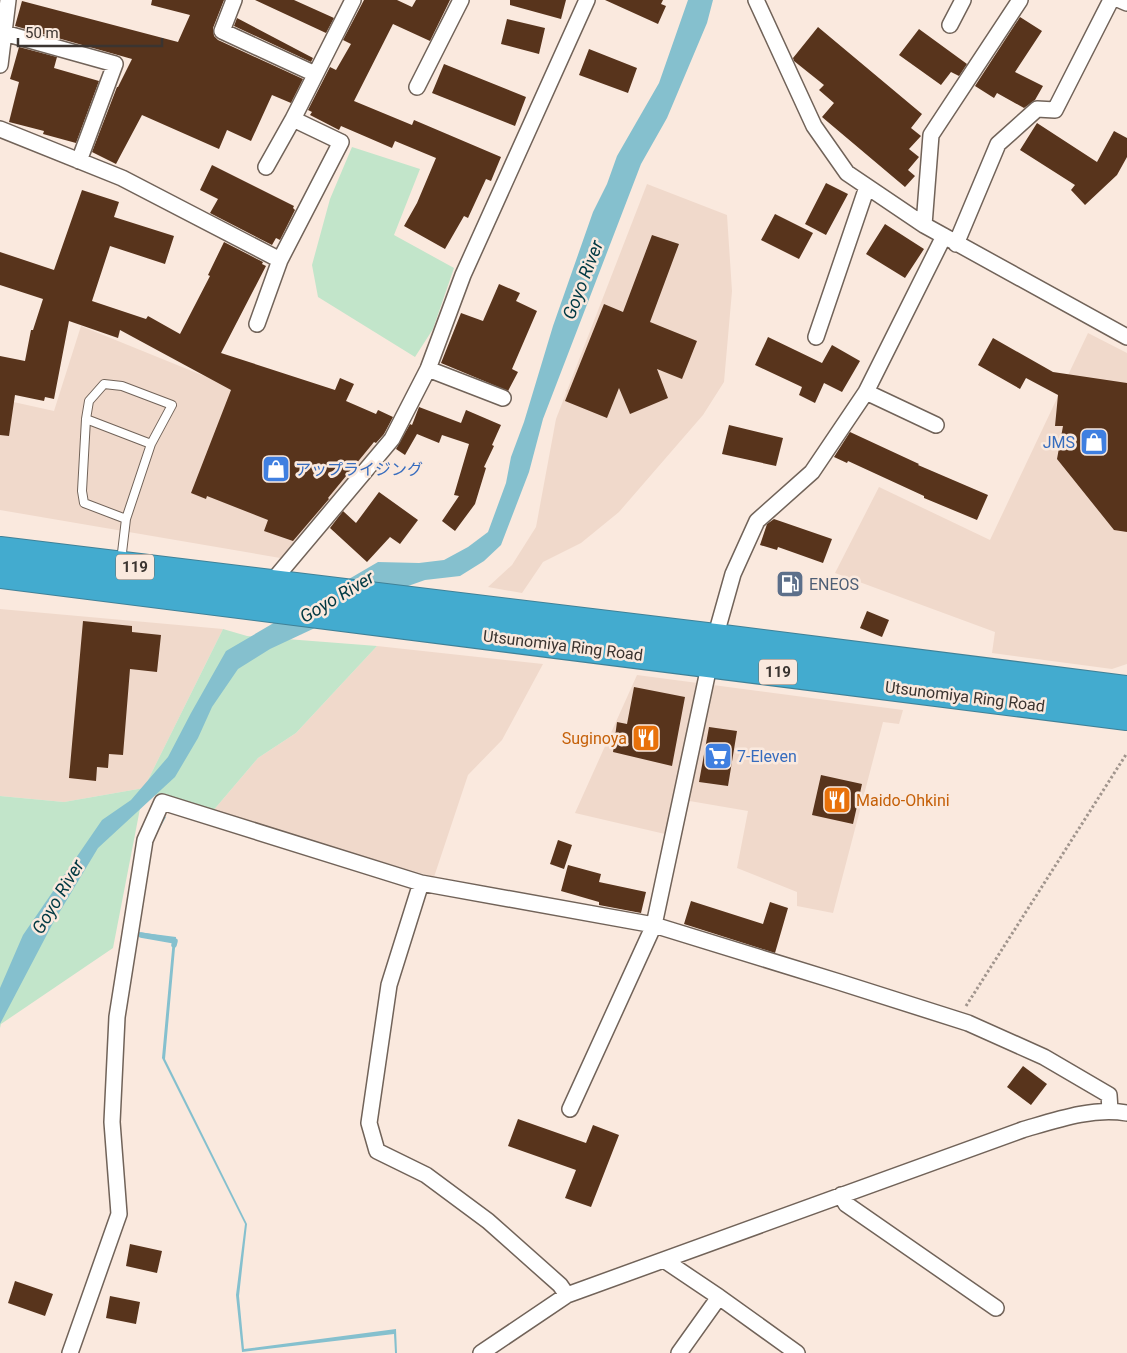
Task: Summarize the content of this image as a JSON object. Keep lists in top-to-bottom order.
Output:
{
  "streets": {
    "highway": ["119", "Utsunomiya Ring Road"]
  },
  "crossings": [
    ["119", "Utsunomiya Ring Road"]
  ],
  "water": ["Goyo River"],
  "places": {
    "shop": ["JMS", "アップライジング"],
    "fuel station": ["ENEOS"],
    "restaurant": ["Suginoya", "Maido-Ohkini"],
    "supermarket": ["7-Eleven"]
  },
  "scale_bar": "50 m"
}
